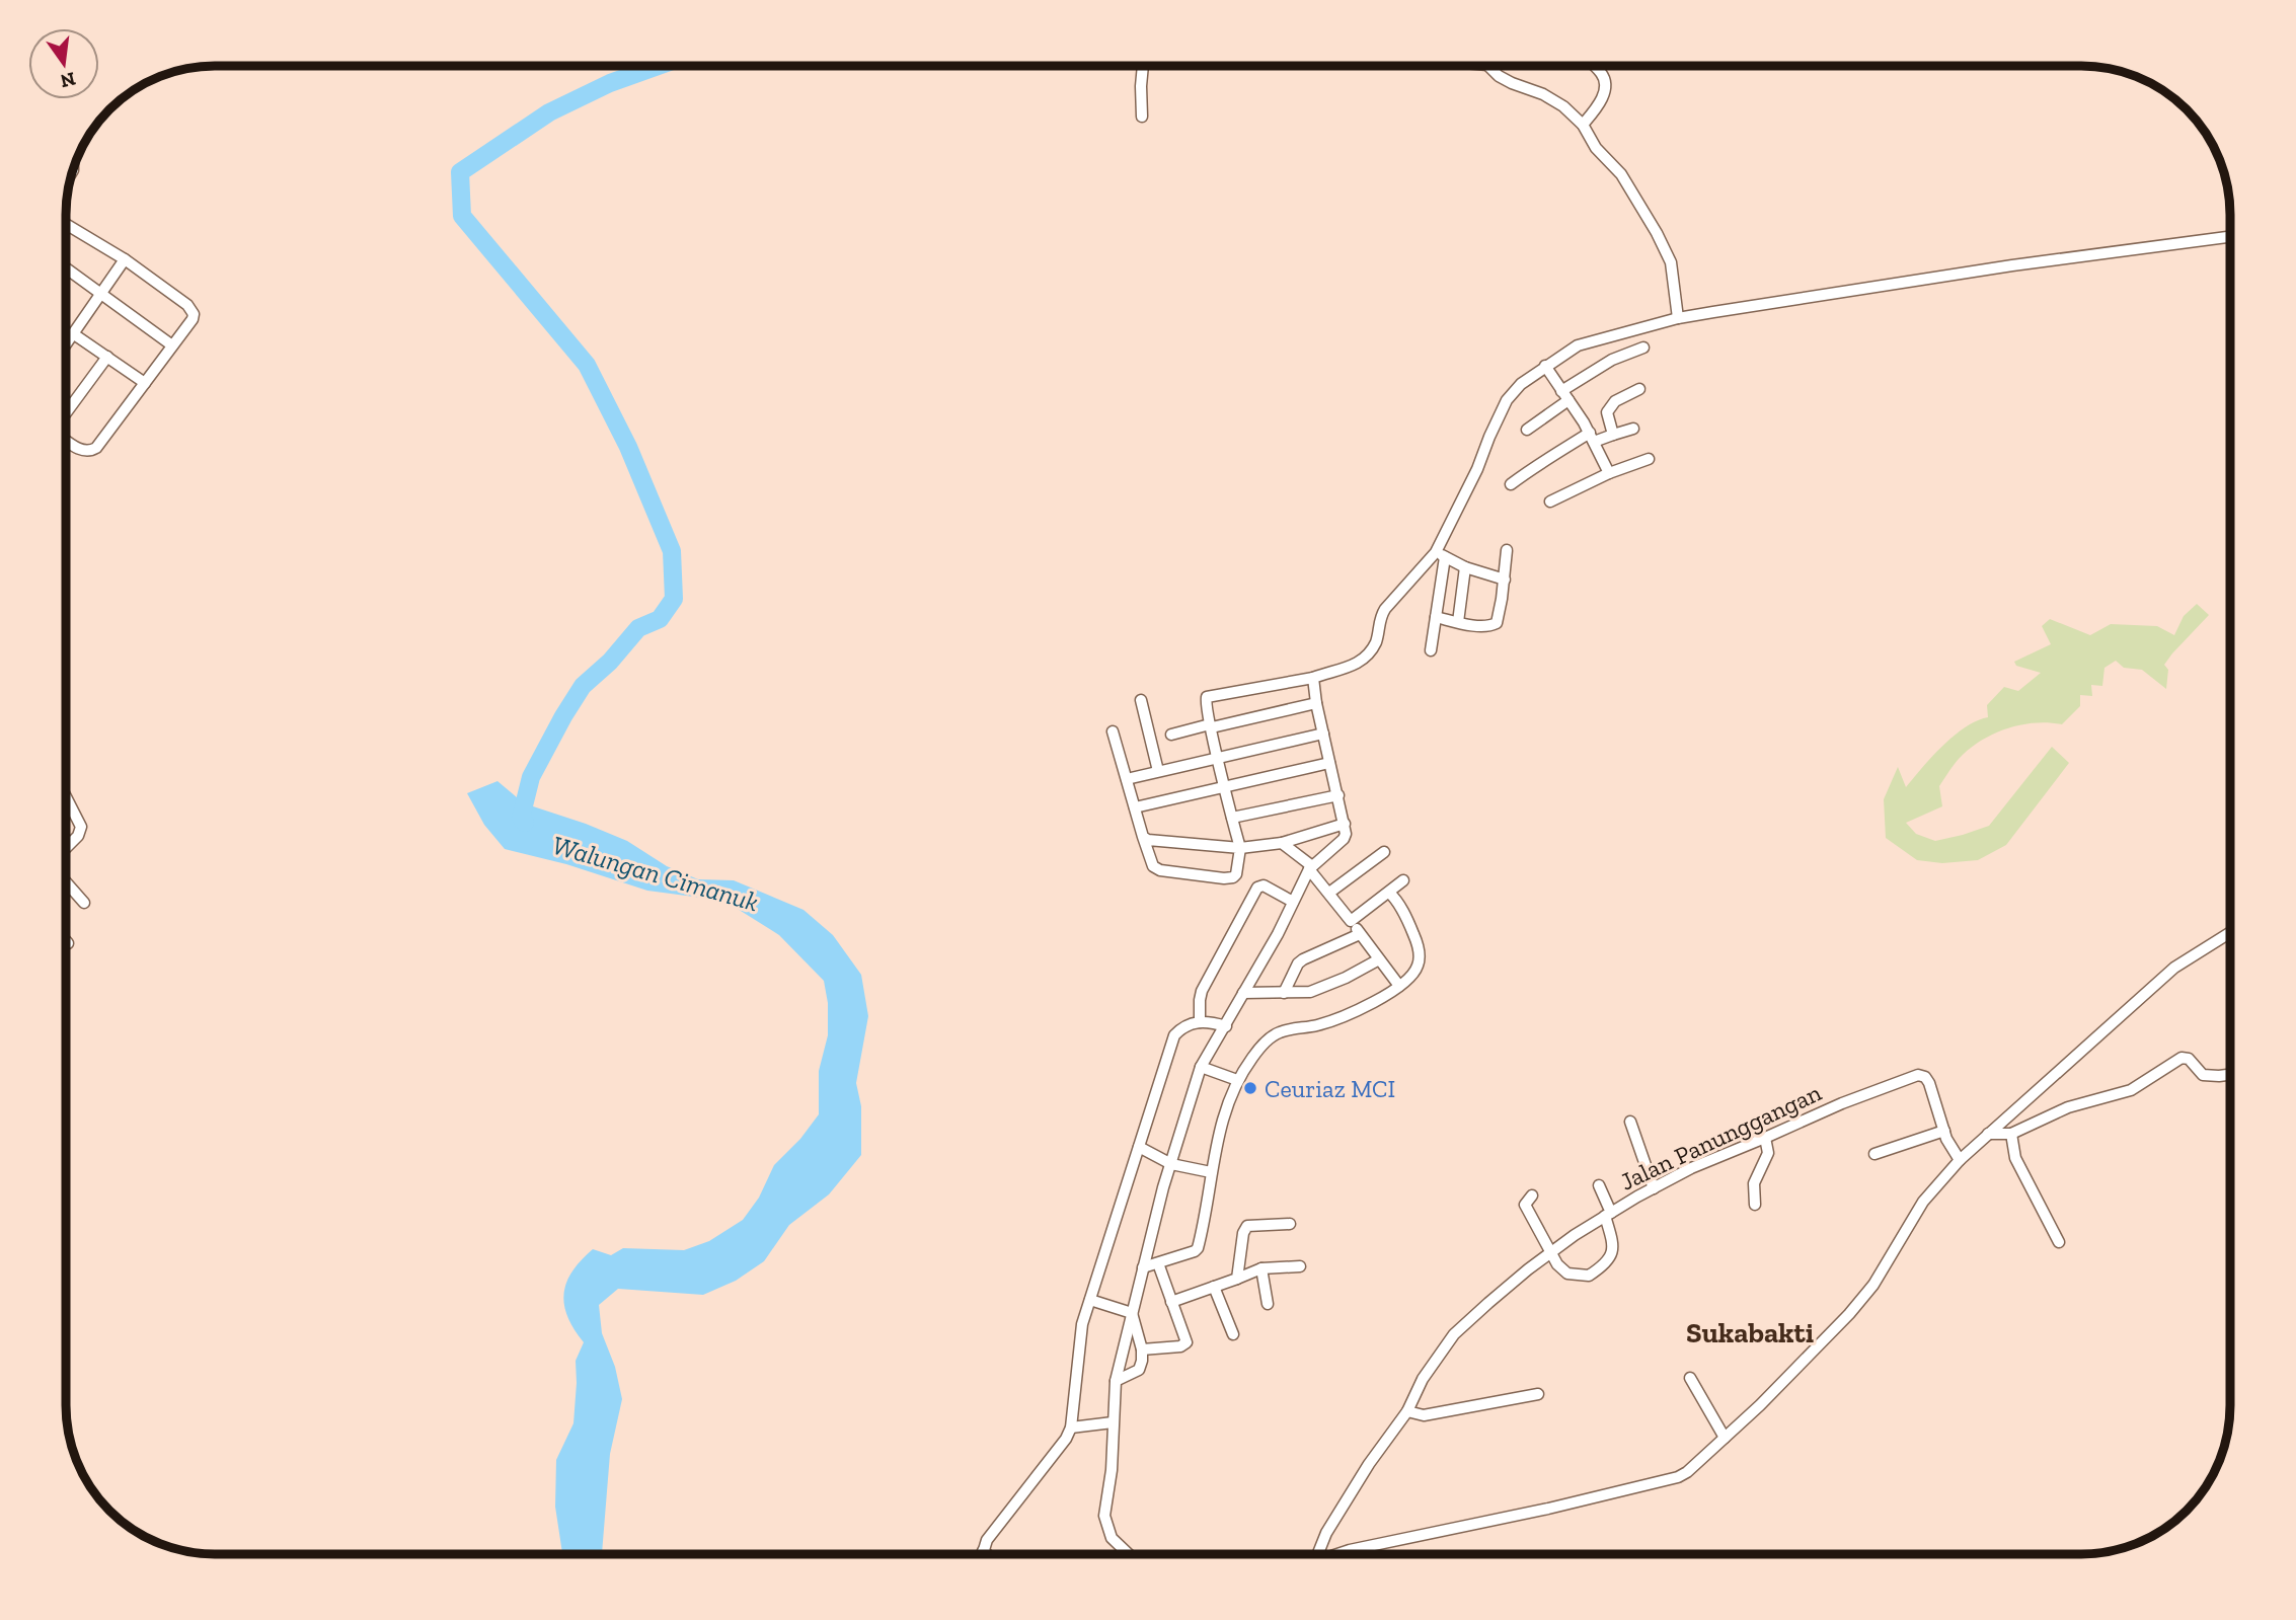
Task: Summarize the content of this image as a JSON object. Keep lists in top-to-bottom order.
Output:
{
  "streets": {
    "street": ["Jalan Panunggangan"]
  },
  "districts": ["Sukabakti"],
  "water": ["Walungan Cimanuk"],
  "places": ["Ceuriaz MCI"],
  "north": "bottom"
}
